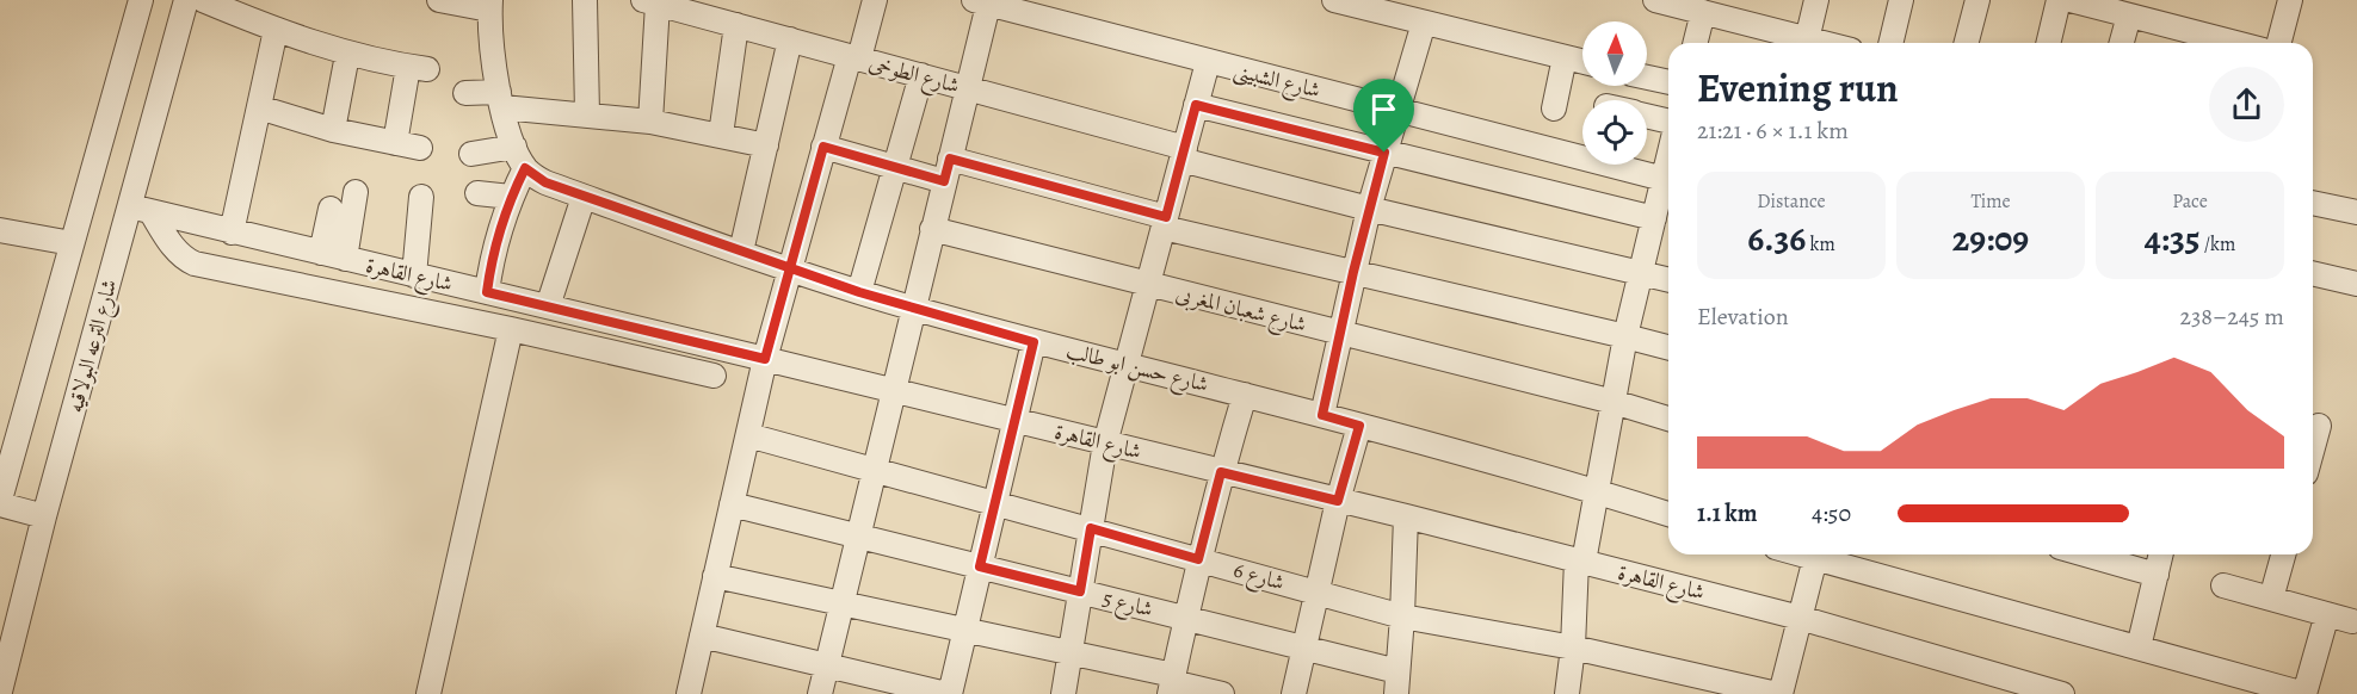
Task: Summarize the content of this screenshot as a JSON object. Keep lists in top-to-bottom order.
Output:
{
  "streets": {
    "street": [
      "شارع الطوخى",
      "شارع الشبينى",
      "شارع القاهرة",
      "شارع شعبان المغربى",
      "شارع الترعه البولاقيه",
      "شارع حسن ابو طالب",
      "شارع 6",
      "شارع 5"
    ]
  },
  "crossings": [
    ["شارع القاهرة", "شارع الترعه البولاقيه"]
  ],
  "north": "top",
  "page": {
    "heading": ["Evening run", "21:21 · 6 × 1.1 km"],
    "stats": [
      ["Distance", "6.36 km"],
      ["Time", "29:09"],
      ["Pace", "4:35 /km"]
    ],
    "chart": ["Elevation", "238–245 m"],
    "list": [
      {
        "name": "1.1 km",
        "note": "4:50"
      }
    ]
  }
}
